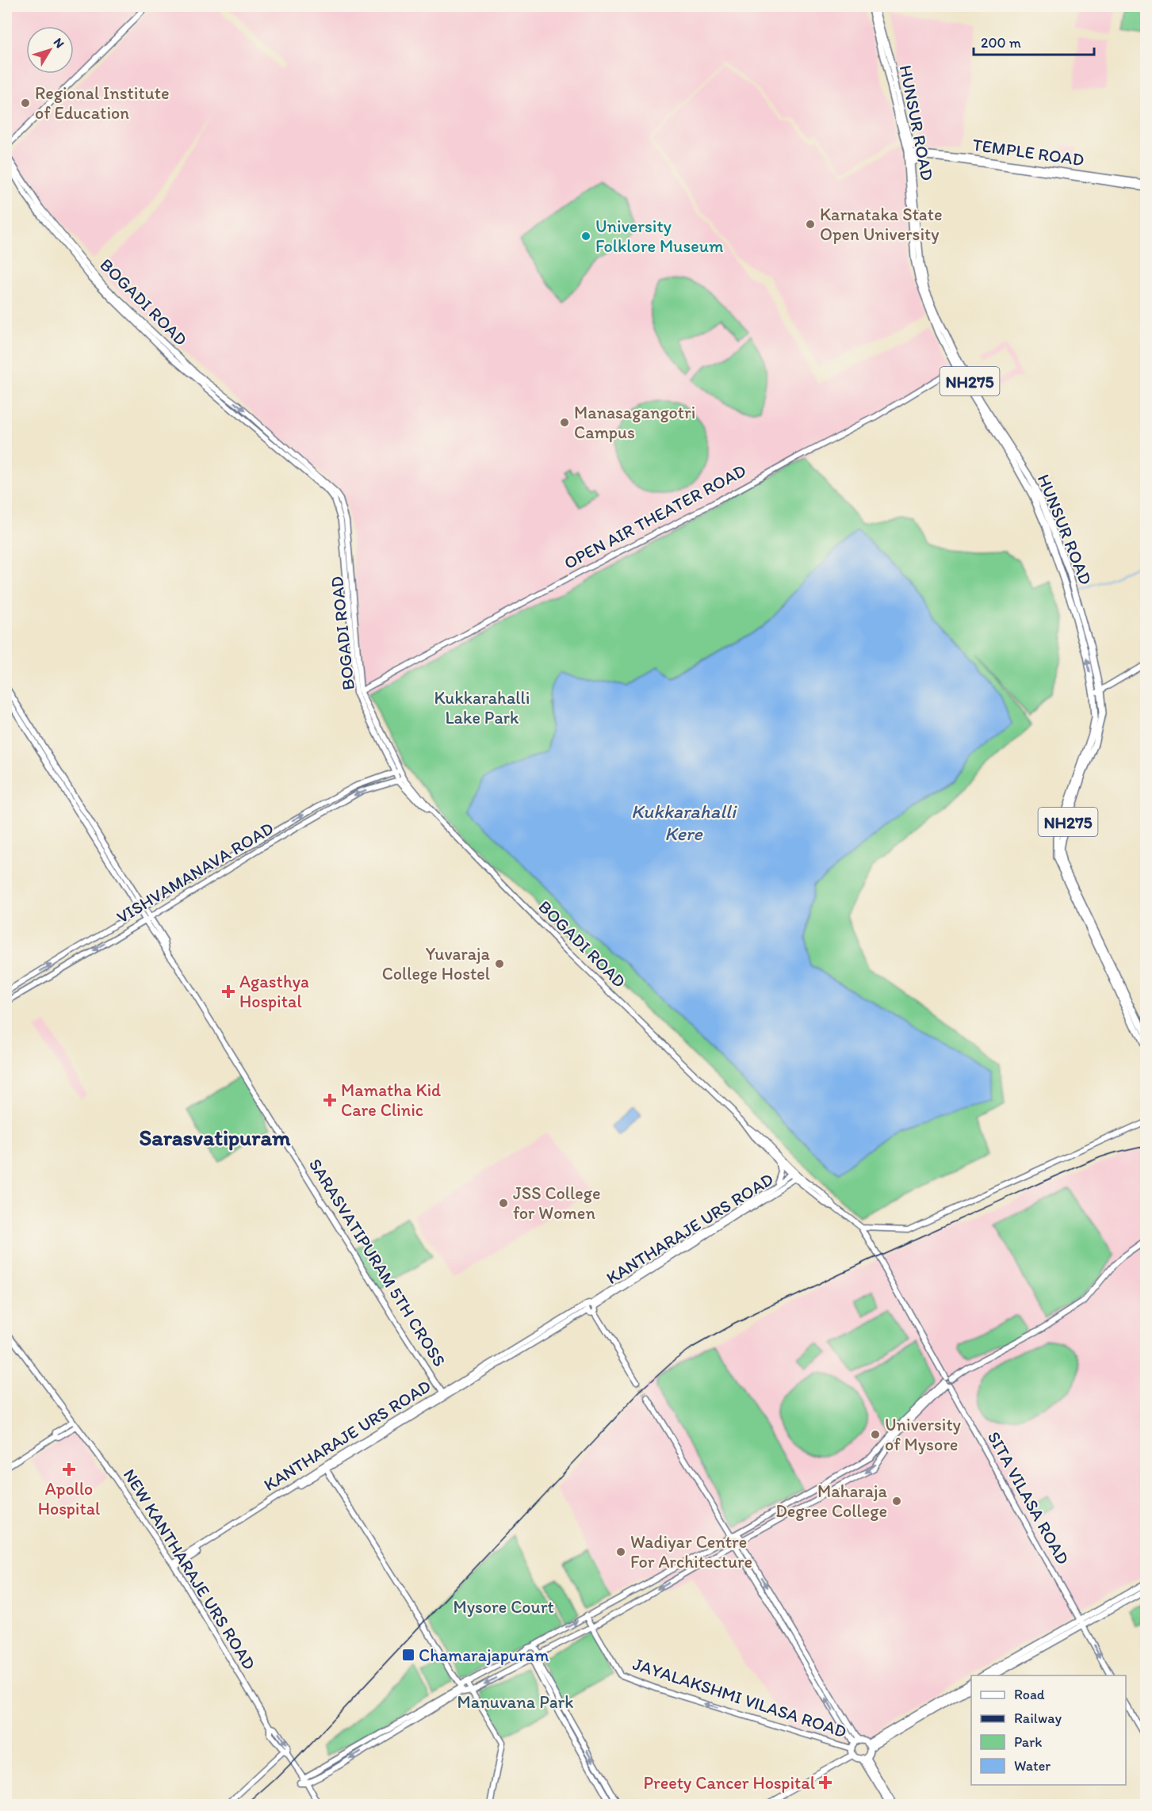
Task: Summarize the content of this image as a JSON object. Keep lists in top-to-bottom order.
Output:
{
  "streets": {
    "main road": [
      "HUNSUR ROAD",
      "TEMPLE ROAD",
      "BOGADI ROAD",
      "NH275",
      "OPEN AIR THEATER ROAD",
      "VISHVAMANAVA ROAD",
      "KANTHARAJE URS ROAD",
      "SARASVATIPURAM 5TH CROSS",
      "SITA VILASA ROAD",
      "NEW KANTHARAJE URS ROAD",
      "JAYALAKSHMI VILASA ROAD"
    ]
  },
  "crossings": [
    ["HUNSUR ROAD", "TEMPLE ROAD"],
    ["HUNSUR ROAD", "OPEN AIR THEATER ROAD"],
    ["BOGADI ROAD", "OPEN AIR THEATER ROAD"],
    ["BOGADI ROAD", "VISHVAMANAVA ROAD"],
    ["BOGADI ROAD", "KANTHARAJE URS ROAD"],
    ["BOGADI ROAD", "SITA VILASA ROAD"],
    ["VISHVAMANAVA ROAD", "SARASVATIPURAM 5TH CROSS"],
    ["KANTHARAJE URS ROAD", "SARASVATIPURAM 5TH CROSS"],
    ["KANTHARAJE URS ROAD", "NEW KANTHARAJE URS ROAD"]
  ],
  "one_way": ["JAYALAKSHMI VILASA ROAD"],
  "districts": ["Sarasvatipuram"],
  "water": ["Kukkarahalli Kere"],
  "parks": ["Kukkarahalli Lake Park", "Mysore Court", "Manuvana Park"],
  "places": {
    "other": [
      "Regional Institute of Education",
      "Karnataka State Open University",
      "University Folklore Museum",
      "Manasagangotri Campus",
      "Yuvaraja College Hostel",
      "JSS College for Women",
      "University of Mysore",
      "Maharaja Degree College",
      "Wadiyar Centre For Architecture"
    ],
    "health": [
      "Agasthya Hospital",
      "Mamatha Kid Care Clinic",
      "Apollo Hospital",
      "Preety Cancer Hospital"
    ],
    "transit": ["Chamarajapuram"]
  },
  "legend": [
    "Road",
    "Railway",
    "Park",
    "Water"
  ],
  "scale_bar": "200 m",
  "north": "top right"
}
